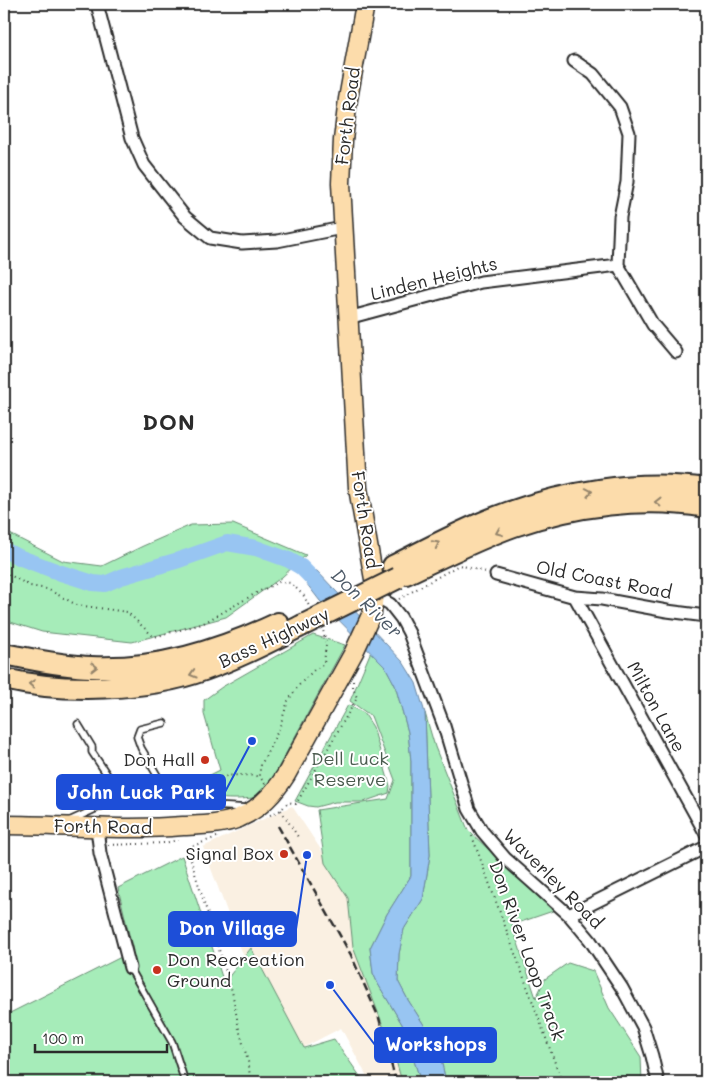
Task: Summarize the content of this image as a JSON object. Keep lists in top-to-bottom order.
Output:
{
  "streets": {
    "highway": ["Bass Highway"],
    "main road": ["Forth Road"],
    "street": [
      "Linden Heights",
      "Old Coast Road",
      "Milton Lane",
      "Waverley Road"
    ],
    "path": ["Don River Loop Track"]
  },
  "crossings": [
    ["Forth Road", "Linden Heights"],
    ["Forth Road", "Waverley Road"],
    ["Old Coast Road", "Milton Lane"]
  ],
  "districts": ["DON"],
  "water": ["Don River"],
  "parks": ["Dell Luck Reserve"],
  "places": [
    "John Luck Park",
    "Don Hall",
    "Signal Box",
    "Don Village",
    "Don Recreation Ground",
    "Workshops"
  ],
  "scale_bar": "100 m"
}
